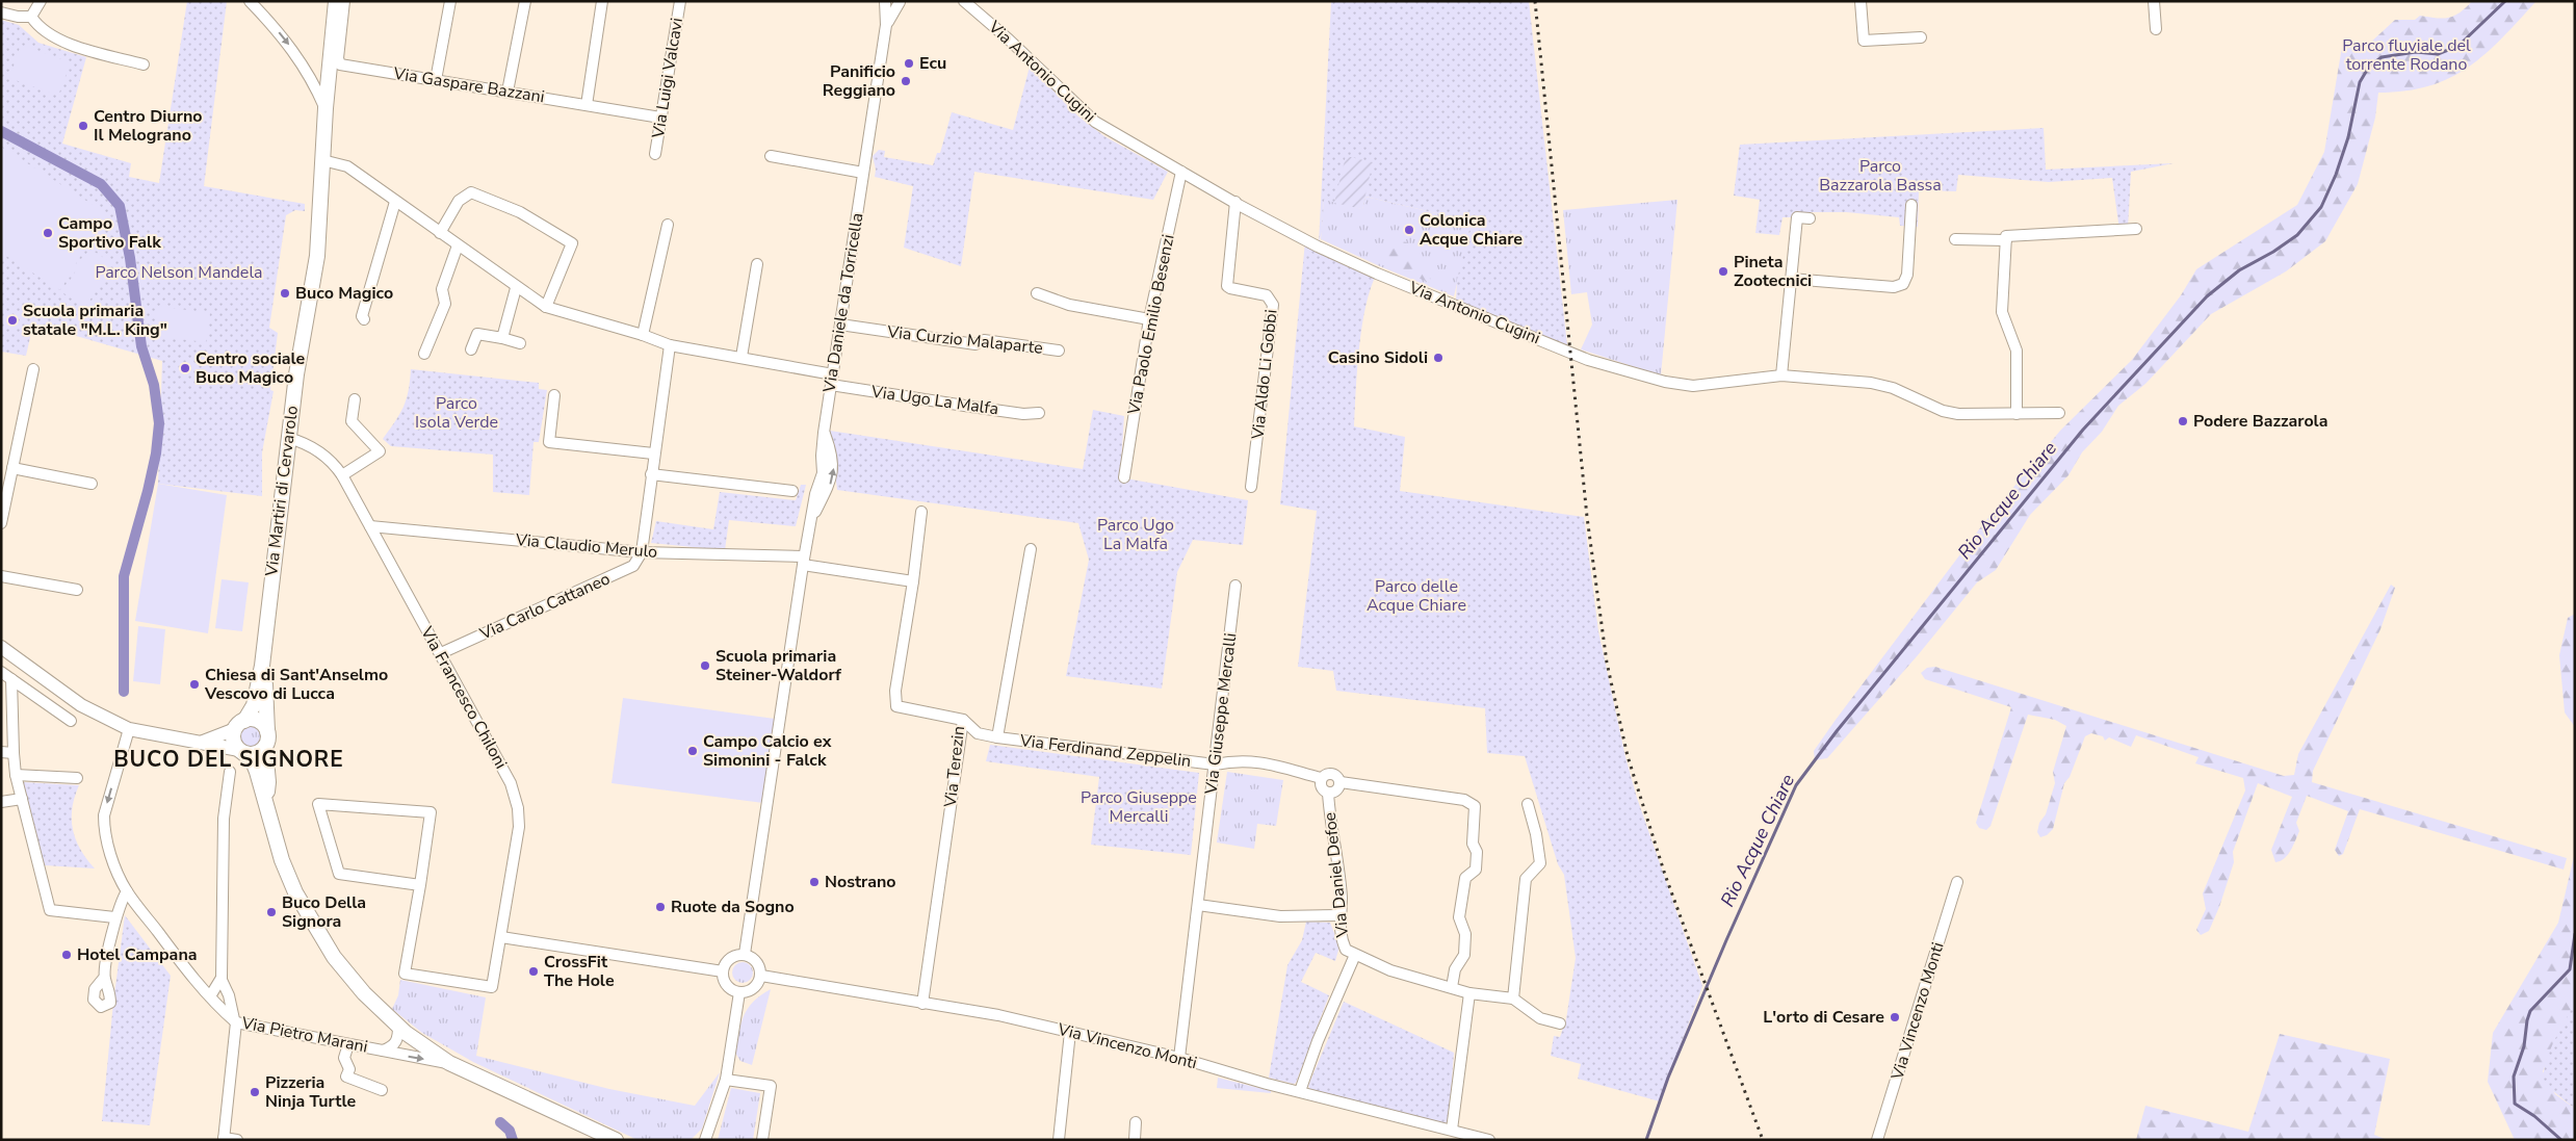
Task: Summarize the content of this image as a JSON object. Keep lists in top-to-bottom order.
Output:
{
  "streets": {
    "main road": ["Via Martiri di Cervarolo"],
    "street": [
      "Via Antonio Cugini",
      "Via Luigi Valcavi",
      "Via Gaspare Bazzani",
      "Via Daniele da Torricella",
      "Via Paolo Emilio Besenzi",
      "Via Curzio Malaparte",
      "Via Aldo Li Gobbi",
      "Via Ugo La Malfa",
      "Via Claudio Merulo",
      "Via Carlo Cattaneo",
      "Via Francesco Chiloni",
      "Via Giuseppe Mercalli",
      "Via Ferdinand Zeppelin",
      "Via Terezin",
      "Via Daniel Defoe",
      "Via Vincenzo Monti",
      "Via Pietro Marani"
    ]
  },
  "crossings": [
    ["Via Antonio Cugini", "Via Paolo Emilio Besenzi"],
    ["Via Antonio Cugini", "Via Aldo Li Gobbi"],
    ["Via Luigi Valcavi", "Via Gaspare Bazzani"],
    ["Via Daniele da Torricella", "Via Curzio Malaparte"],
    ["Via Daniele da Torricella", "Via Ugo La Malfa"],
    ["Via Daniele da Torricella", "Via Claudio Merulo"],
    ["Via Daniele da Torricella", "Via Vincenzo Monti"],
    ["Via Ugo La Malfa", "Via Martiri di Cervarolo"],
    ["Via Martiri di Cervarolo", "Via Francesco Chiloni"],
    ["Via Martiri di Cervarolo", "Via Pietro Marani"],
    ["Via Claudio Merulo", "Via Carlo Cattaneo"],
    ["Via Claudio Merulo", "Via Francesco Chiloni"],
    ["Via Carlo Cattaneo", "Via Francesco Chiloni"],
    ["Via Giuseppe Mercalli", "Via Ferdinand Zeppelin"],
    ["Via Giuseppe Mercalli", "Via Vincenzo Monti"],
    ["Via Ferdinand Zeppelin", "Via Terezin"],
    ["Via Terezin", "Via Vincenzo Monti"]
  ],
  "districts": ["BUCO DEL SIGNORE"],
  "water": ["Rio Acque Chiare"],
  "parks": [
    "Parco fluviale del torrente Rodano",
    "Parco Bazzarola Bassa",
    "Parco Nelson Mandela",
    "Parco Isola Verde",
    "Parco Ugo La Malfa",
    "Parco delle Acque Chiare",
    "Parco Giuseppe Mercalli"
  ],
  "places": [
    "Ecu",
    "Panificio Reggiano",
    "Centro Diurno Il Melograno",
    "Colonica Acque Chiare",
    "Campo Sportivo Falk",
    "Pineta Zootecnici",
    "Buco Magico",
    "Scuola primaria statale \"M.L. King\"",
    "Casino Sidoli",
    "Centro sociale Buco Magico",
    "Podere Bazzarola",
    "Scuola primaria Steiner-Waldorf",
    "Chiesa di Sant'Anselmo Vescovo di Lucca",
    "Campo Calcio ex Simonini - Falck",
    "Nostrano",
    "Ruote da Sogno",
    "Buco Della Signora",
    "Hotel Campana",
    "CrossFit The Hole",
    "L'orto di Cesare",
    "Pizzeria Ninja Turtle"
  ]
}
